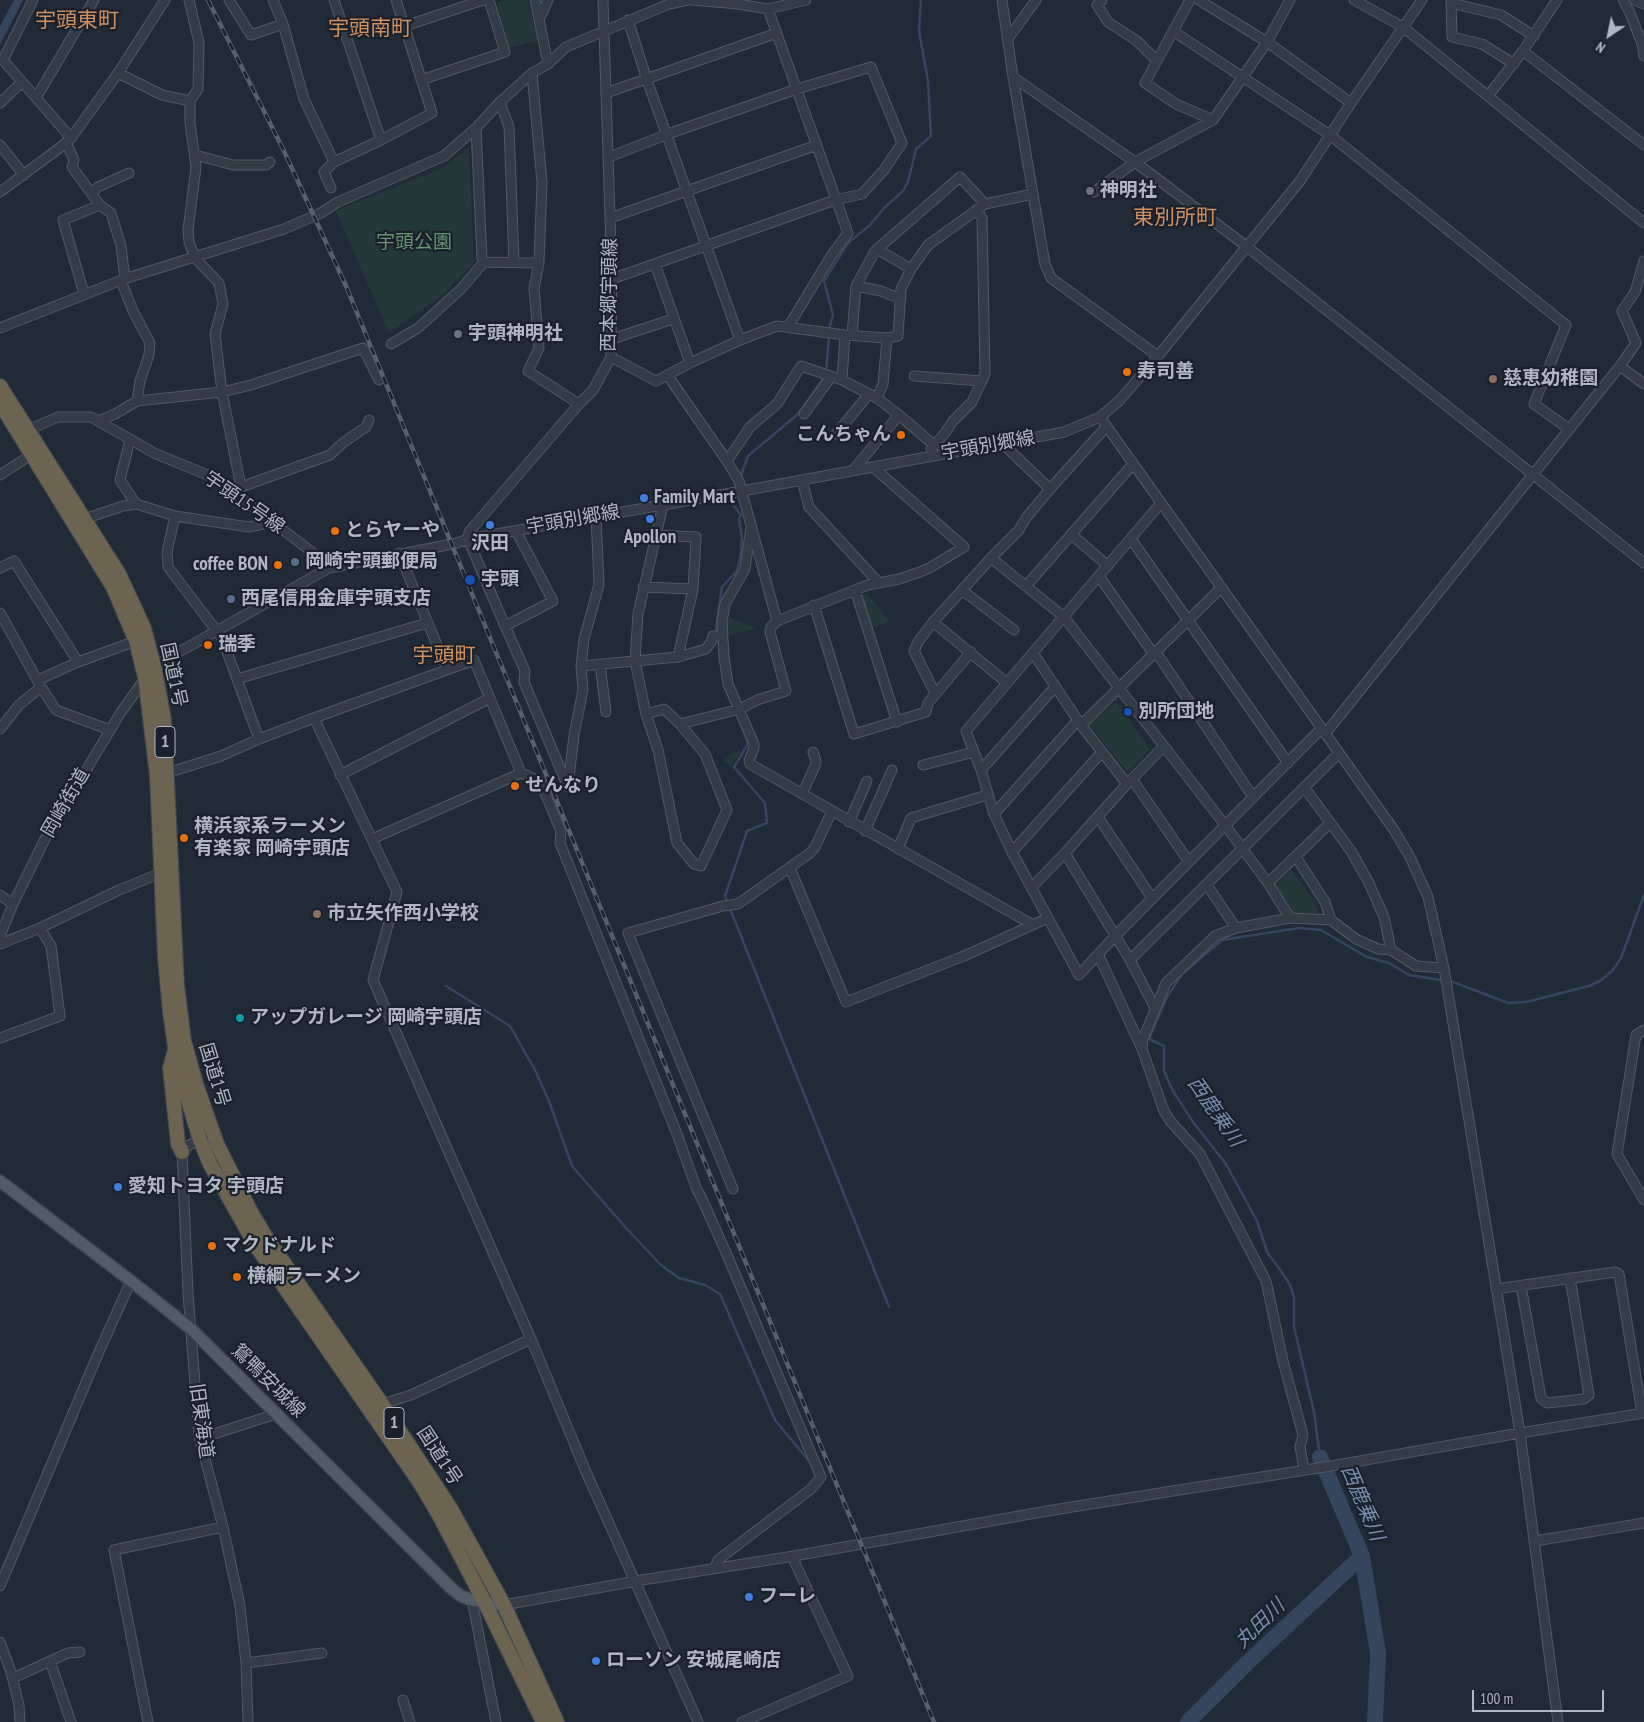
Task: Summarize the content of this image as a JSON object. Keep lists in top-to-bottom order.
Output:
{
  "streets": {
    "highway": ["国道1号", "1"],
    "main road": ["鴛鴨安城線"],
    "street": [
      "西本郷宇頭線",
      "宇頭別郷線",
      "宇頭15号線",
      "岡崎街道",
      "旧東海道"
    ]
  },
  "crossings": [
    ["西本郷宇頭線", "宇頭別郷線"],
    ["国道1号", "岡崎街道"],
    ["国道1号", "鴛鴨安城線"],
    ["鴛鴨安城線", "旧東海道"]
  ],
  "districts": [
    "宇頭東町",
    "宇頭南町",
    "東別所町",
    "宇頭町"
  ],
  "water": ["西鹿乗川", "丸田川"],
  "parks": ["宇頭公園"],
  "places": [
    "神明社",
    "宇頭神明社",
    "寿司善",
    "慈恵幼稚園",
    "こんちゃん",
    "Family Mart",
    "Apollon",
    "沢田",
    "とらヤーや",
    "岡崎宇頭郵便局",
    "coffee BON",
    "宇頭",
    "西尾信用金庫宇頭支店",
    "瑞季",
    "別所団地",
    "せんなり",
    "横浜家系ラーメン 有楽家 岡崎宇頭店",
    "市立矢作西小学校",
    "アップガレージ 岡崎宇頭店",
    "愛知トヨタ 宇頭店",
    "マクドナルド",
    "横綱ラーメン",
    "フーレ",
    "ローソン 安城尾崎店"
  ],
  "scale_bar": "100 m",
  "north": "bottom left"
}
